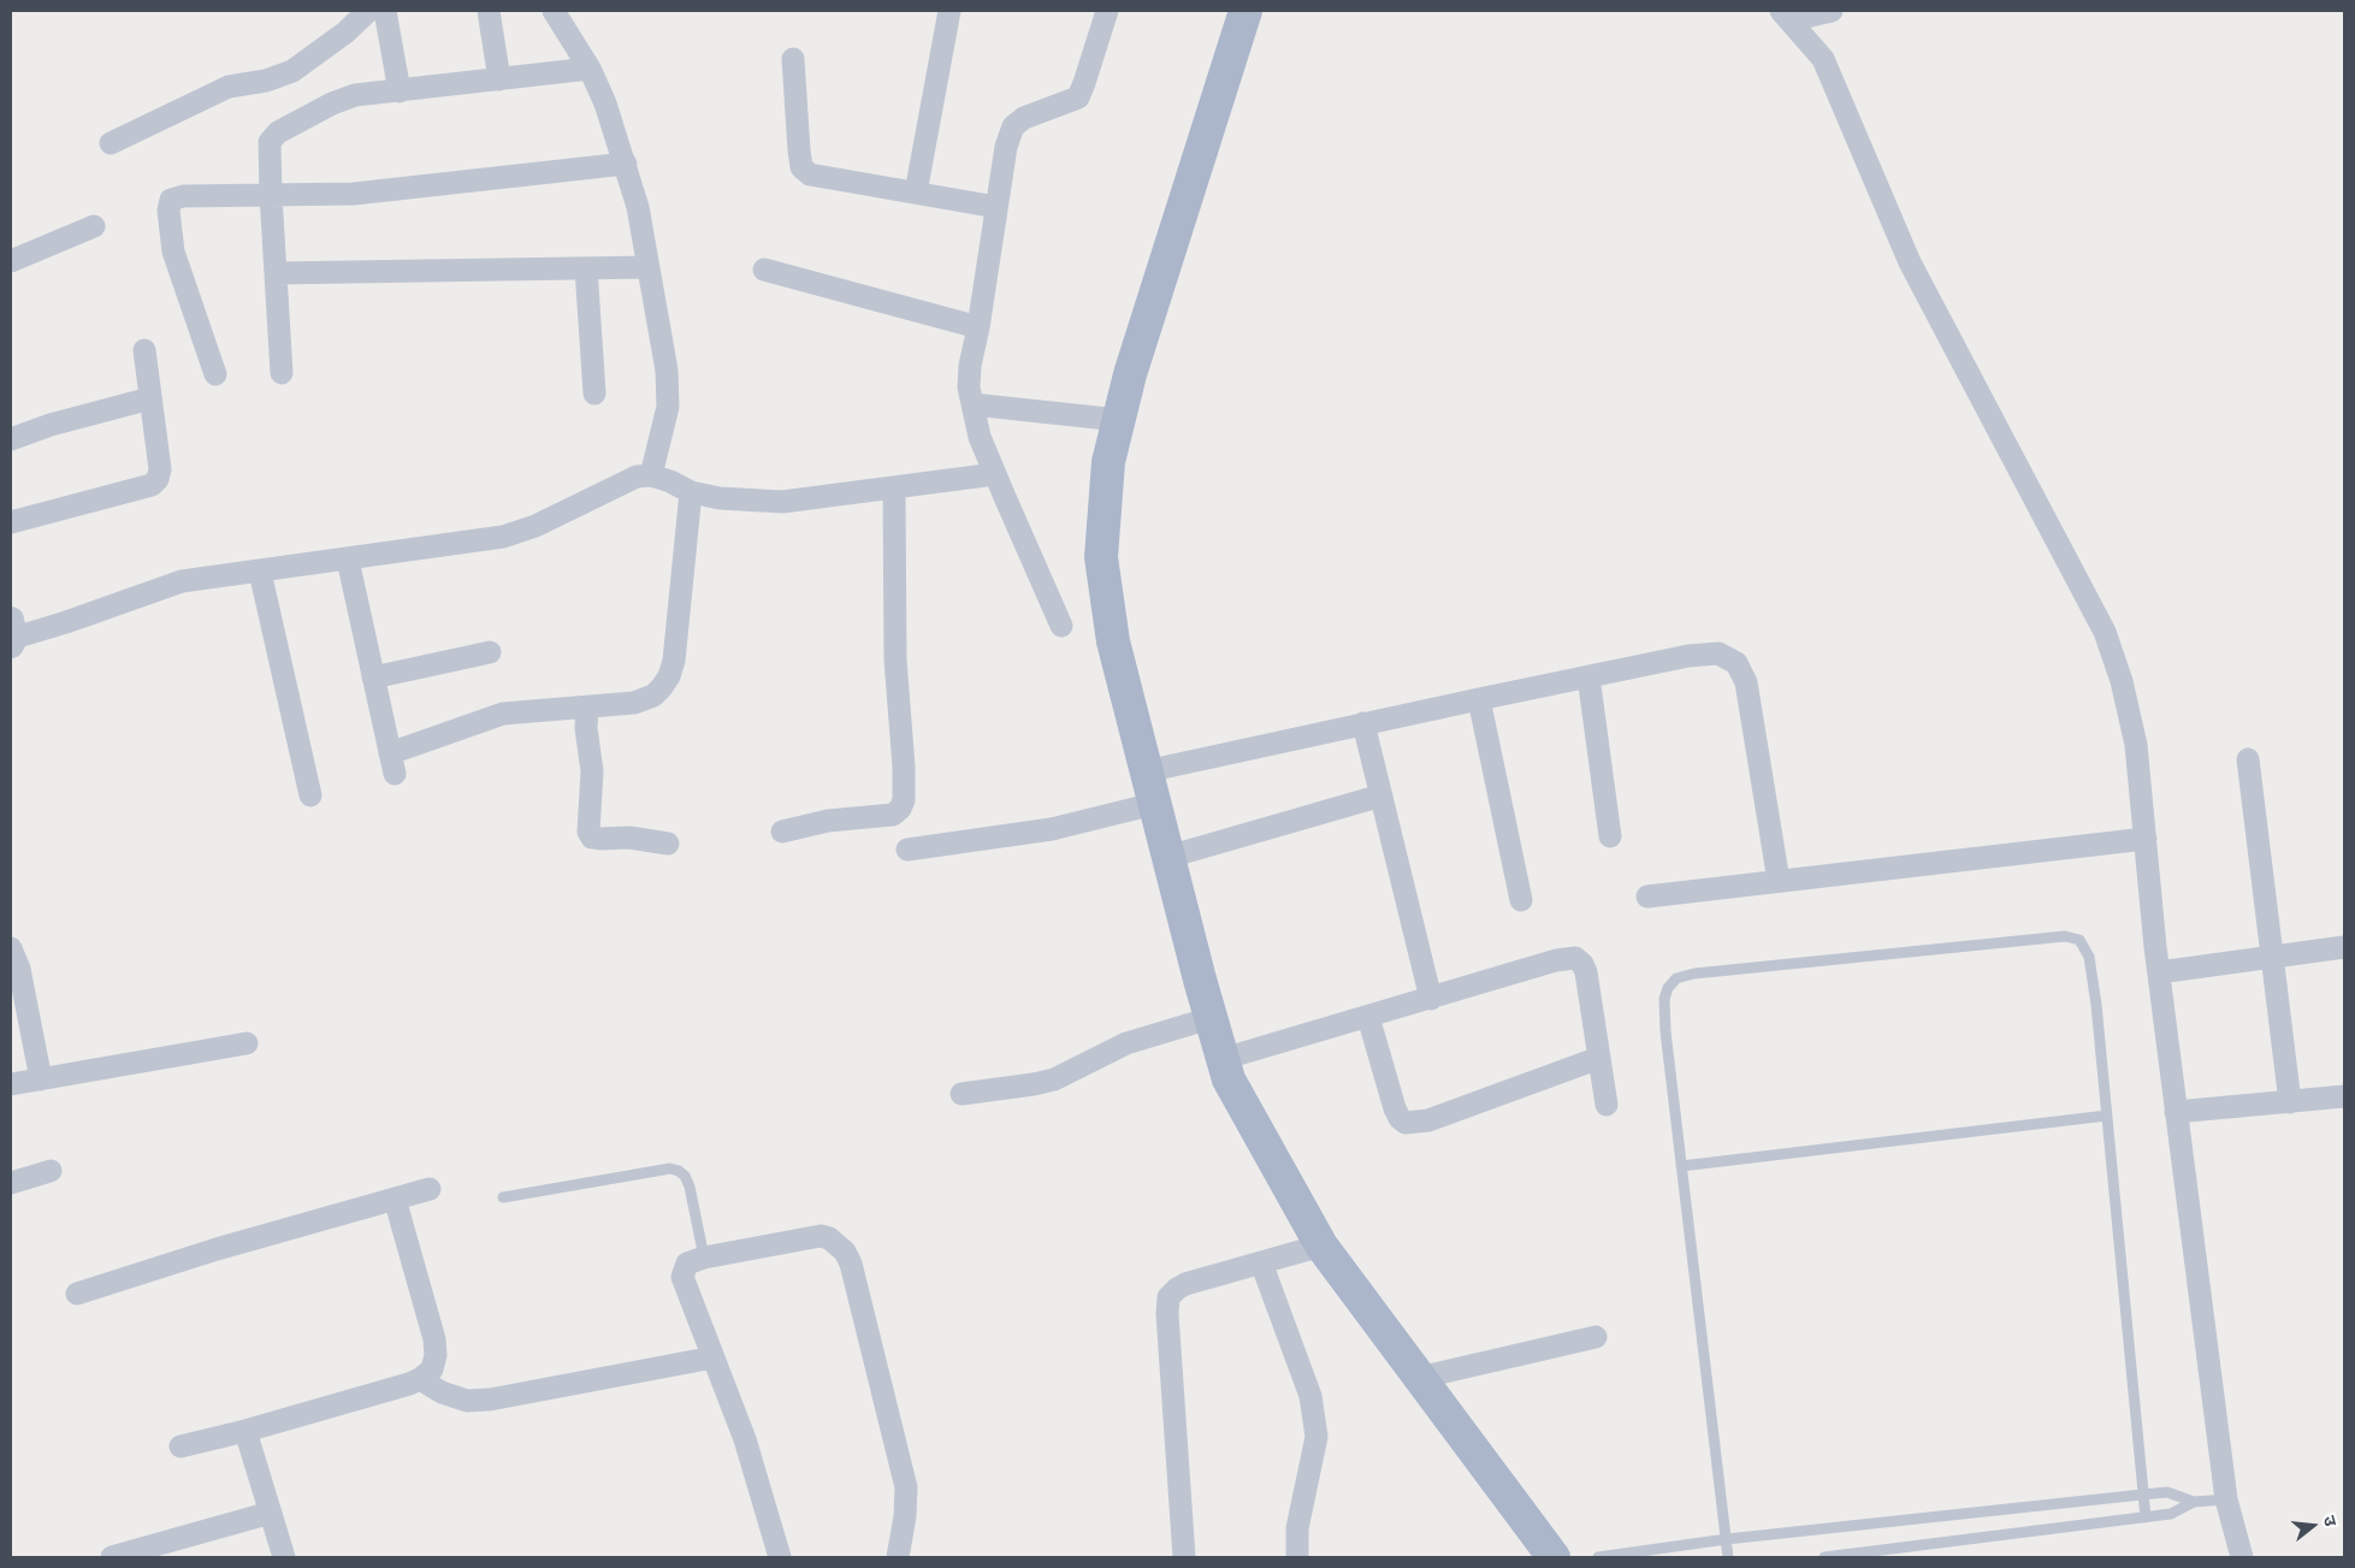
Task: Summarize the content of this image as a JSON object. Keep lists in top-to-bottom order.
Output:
{
  "north": "right"
}
